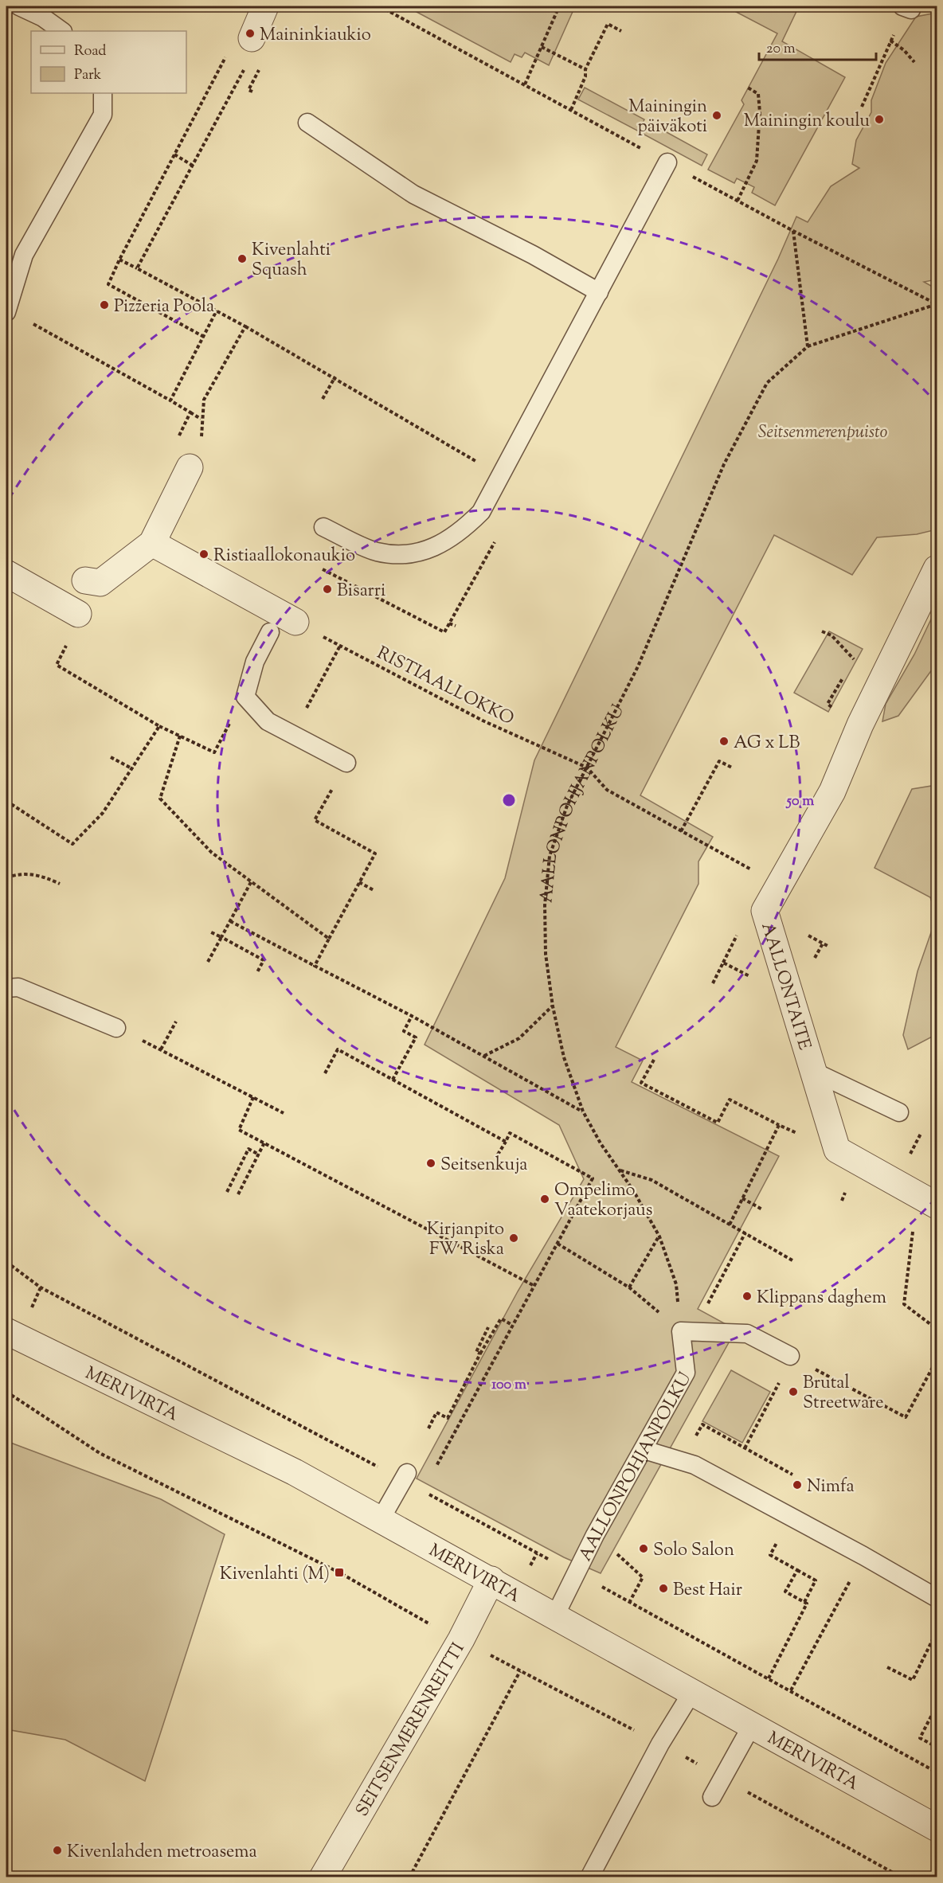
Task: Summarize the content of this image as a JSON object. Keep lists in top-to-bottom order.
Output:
{
  "streets": {
    "street": ["AALLONTAITE", "MERIVIRTA", "SEITSENMERENREITTI"],
    "lane": ["AALLONPOHJANPOLKU"],
    "path": ["RISTIAALLOKKO"]
  },
  "crossings": [
    ["RISTIAALLOKKO", "AALLONPOHJANPOLKU"],
    ["AALLONPOHJANPOLKU", "MERIVIRTA"],
    ["MERIVIRTA", "SEITSENMERENREITTI"]
  ],
  "parks": ["Seitsenmerenpuisto"],
  "places": {
    "other": [
      "Maininkiaukio",
      "Mainingin päiväkoti",
      "Mainingin koulu",
      "Kivenlahti Squash",
      "Pizzeria Poola",
      "Ristiaallokonaukio",
      "Bisarri",
      "AG x LB",
      "Seitsenkuja",
      "Ompelimo Vaatekorjaus",
      "Kirjanpito FW Riska",
      "Klippans daghem",
      "Brutal Streetware",
      "Nimfa",
      "Solo Salon",
      "Best Hair",
      "Kivenlahden metroasema"
    ],
    "transit": ["Kivenlahti (M)"]
  },
  "legend": ["Road", "Park"],
  "scale_bar": "20 m",
  "rings": ["50 m", "100 m"]
}
